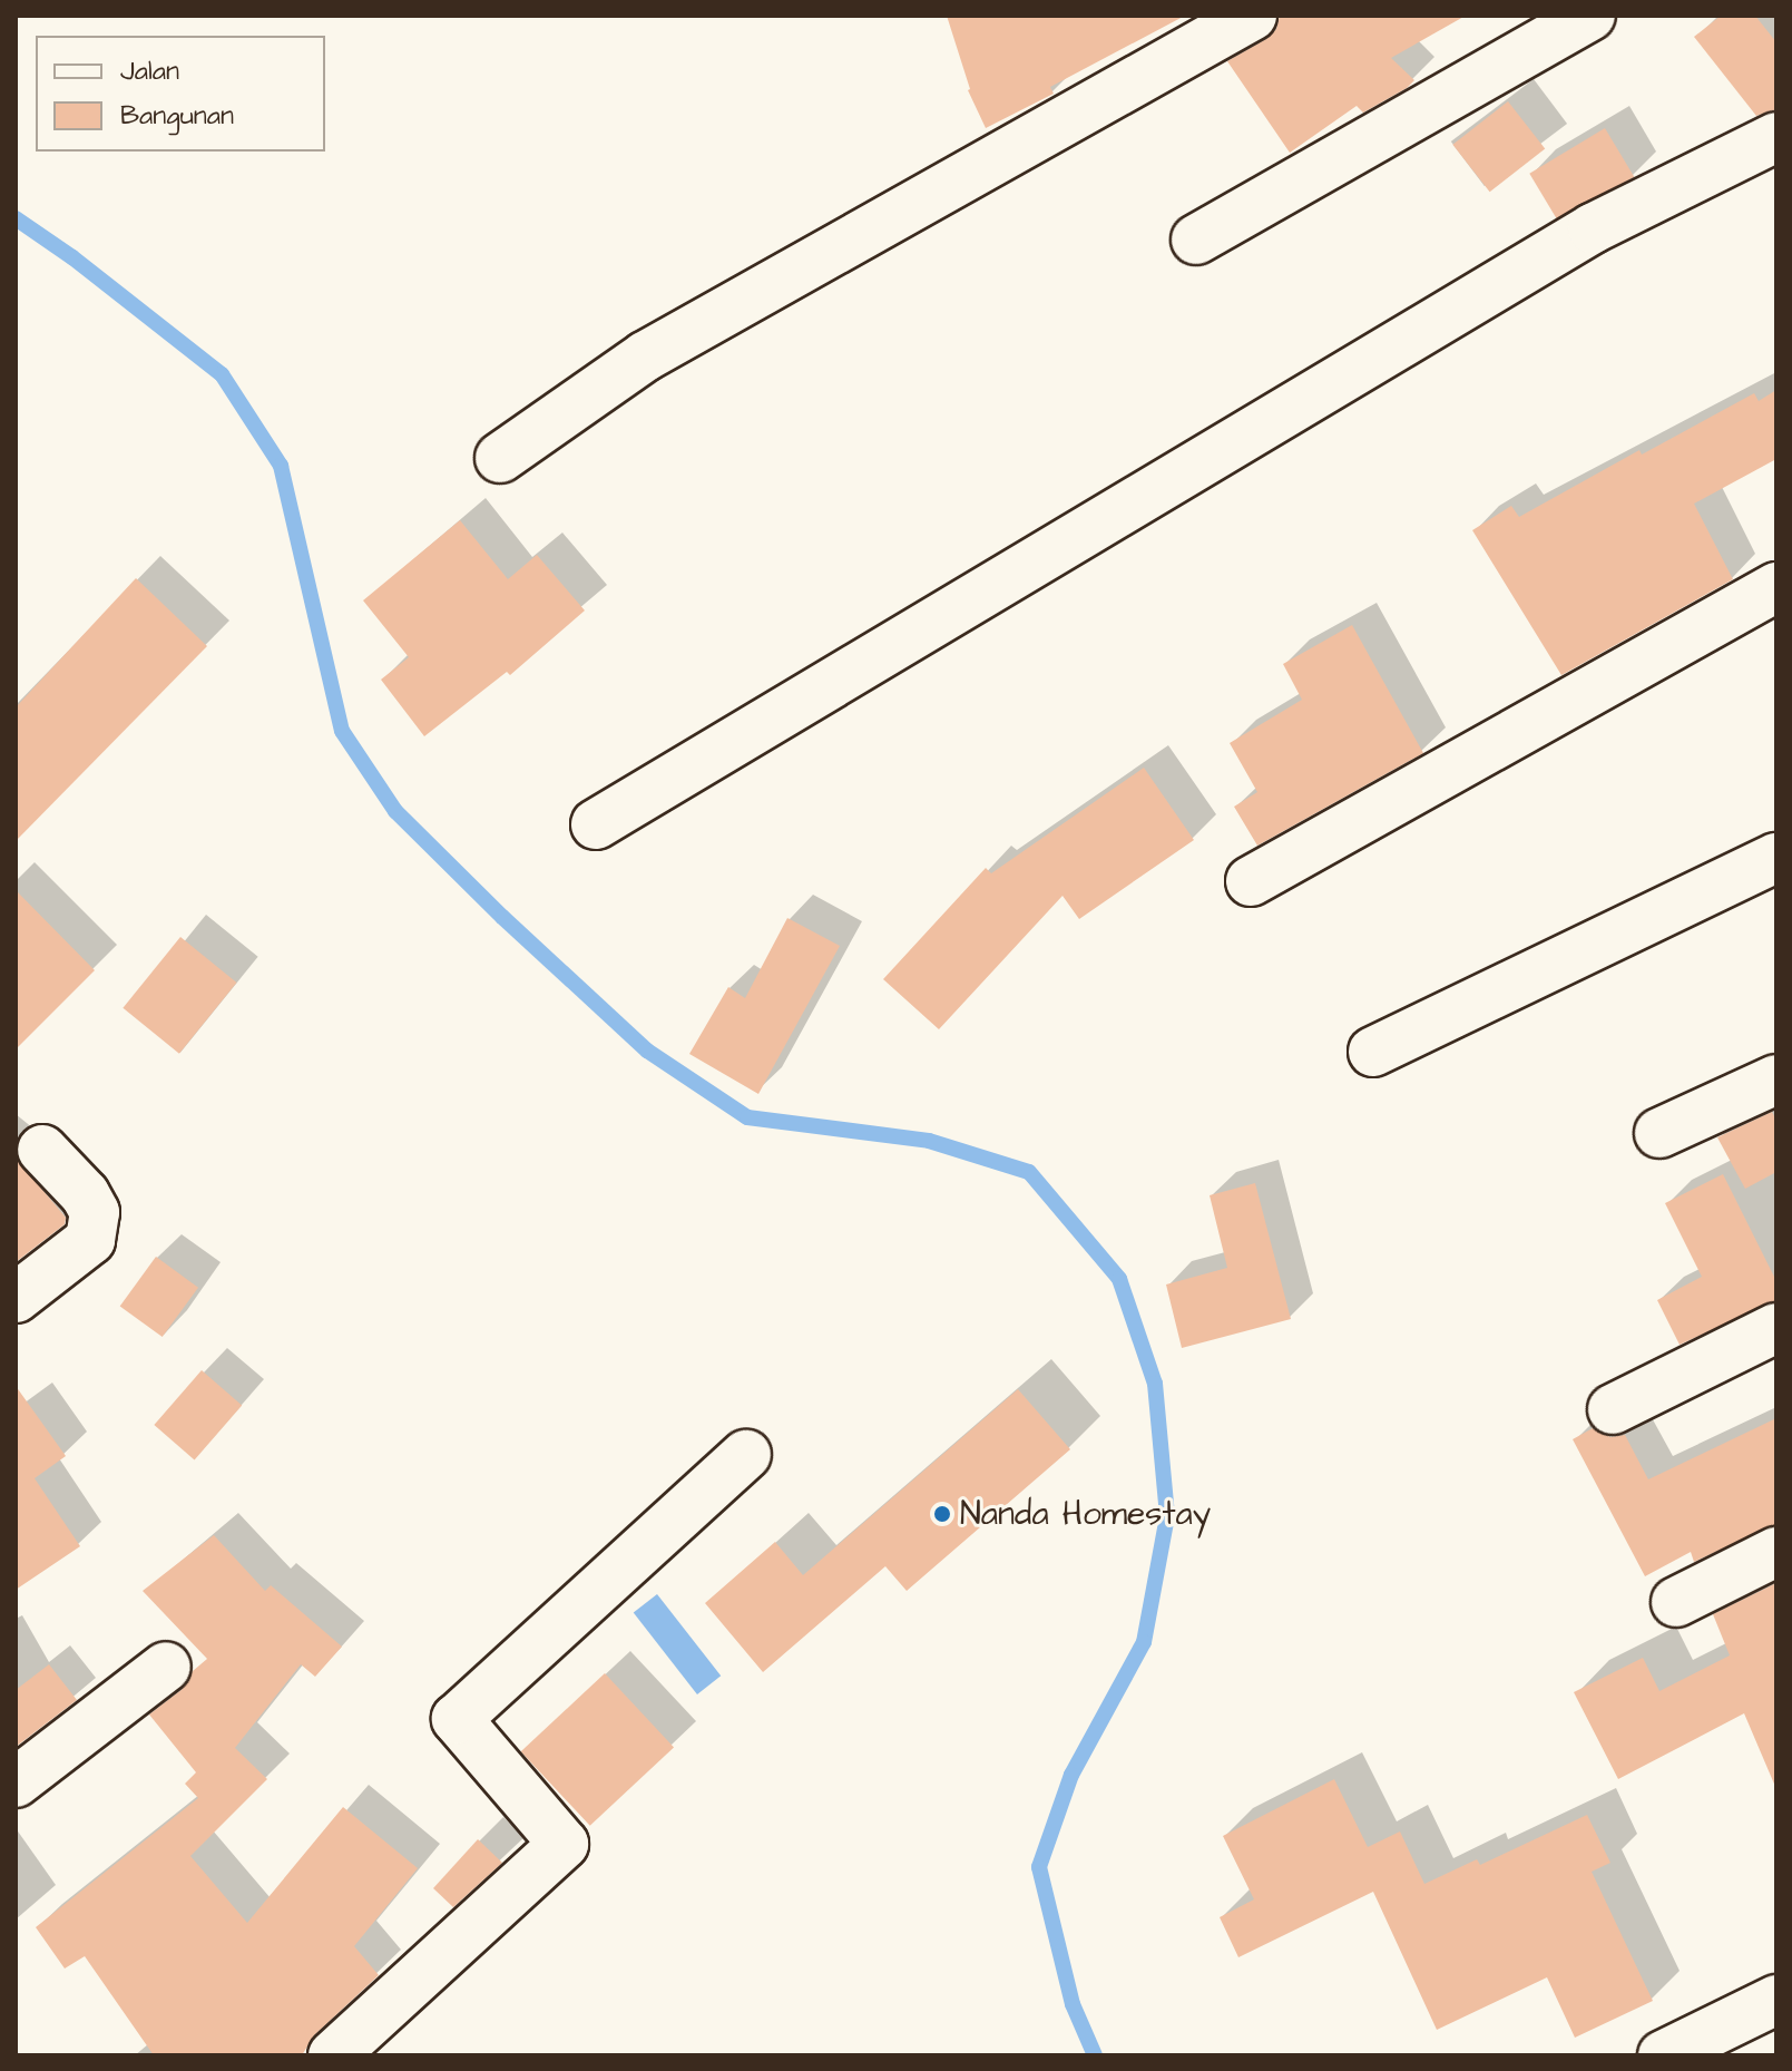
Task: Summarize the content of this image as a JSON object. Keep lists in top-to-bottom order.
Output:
{
  "places": ["Nanda Homestay"],
  "legend": ["Jalan", "Bangunan"]
}
